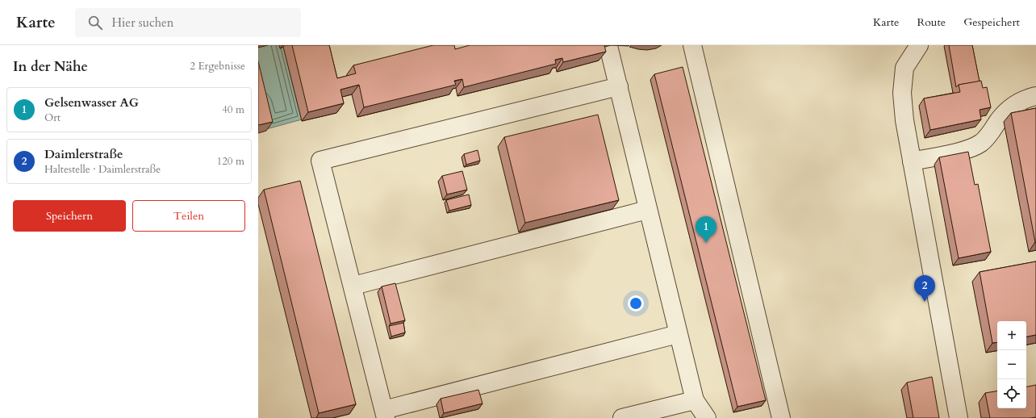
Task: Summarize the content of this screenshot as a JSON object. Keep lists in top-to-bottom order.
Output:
{
  "page": {
    "header": "Karte",
    "search": "Hier suchen",
    "nav": ["Karte", "Route", "Gespeichert"],
    "heading": ["In der Nähe", "2 Ergebnisse"],
    "list": [
      {
        "mark": "1",
        "name": "Gelsenwasser AG",
        "note": "Ort",
        "value": "40 m"
      },
      {
        "mark": "2",
        "name": "Daimlerstraße",
        "note": "Haltestelle · Daimlerstraße",
        "value": "120 m"
      }
    ],
    "buttons": ["Speichern", "Teilen"],
    "pins": ["1", "2"],
    "map_buttons": ["+", "−"]
  }
}
